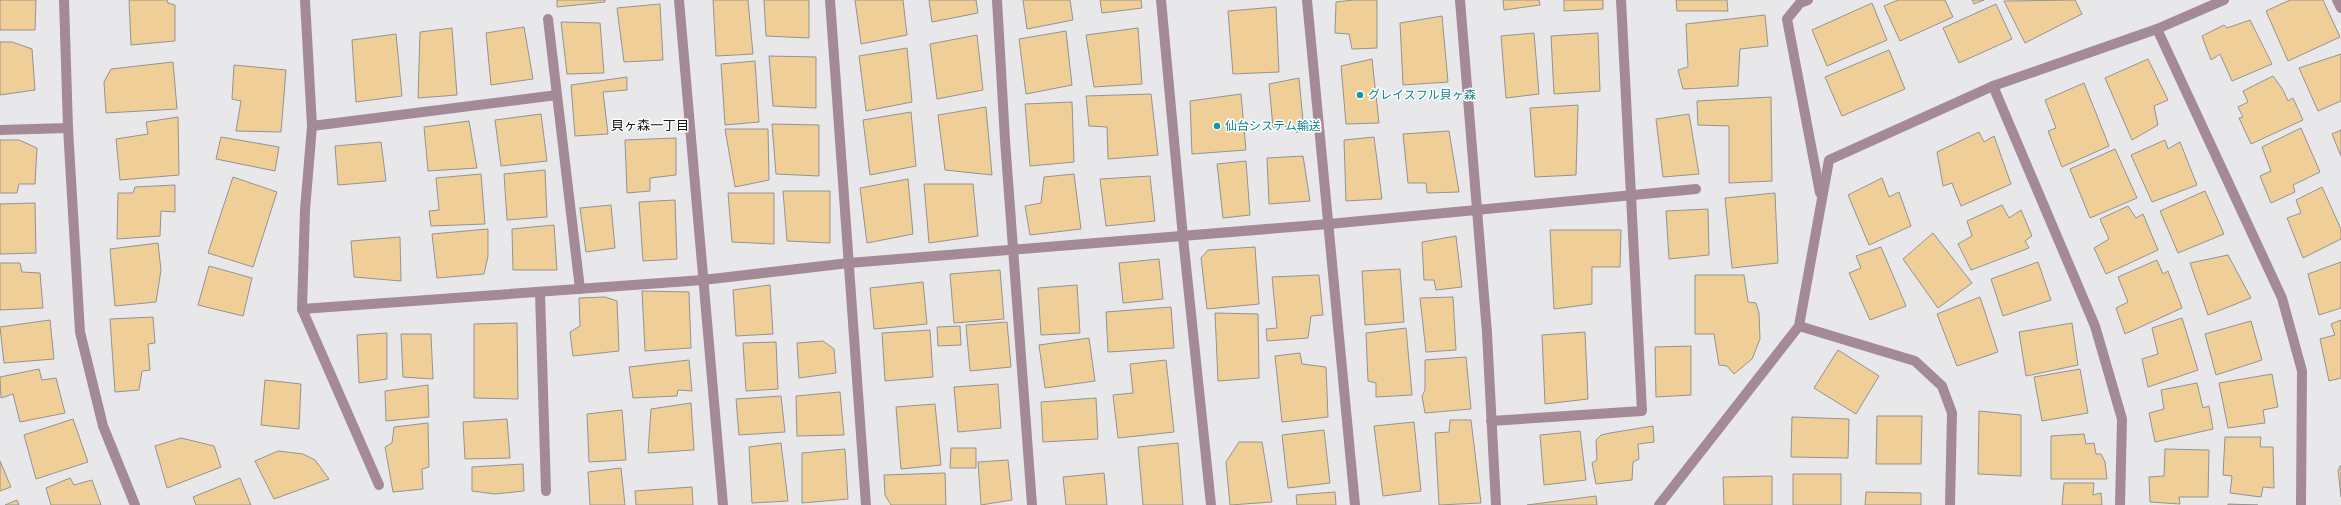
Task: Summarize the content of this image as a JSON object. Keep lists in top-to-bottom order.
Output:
{
  "districts": ["貝ヶ森一丁目"],
  "places": ["グレイスフル貝ヶ森", "仙台システム輸送"]
}
